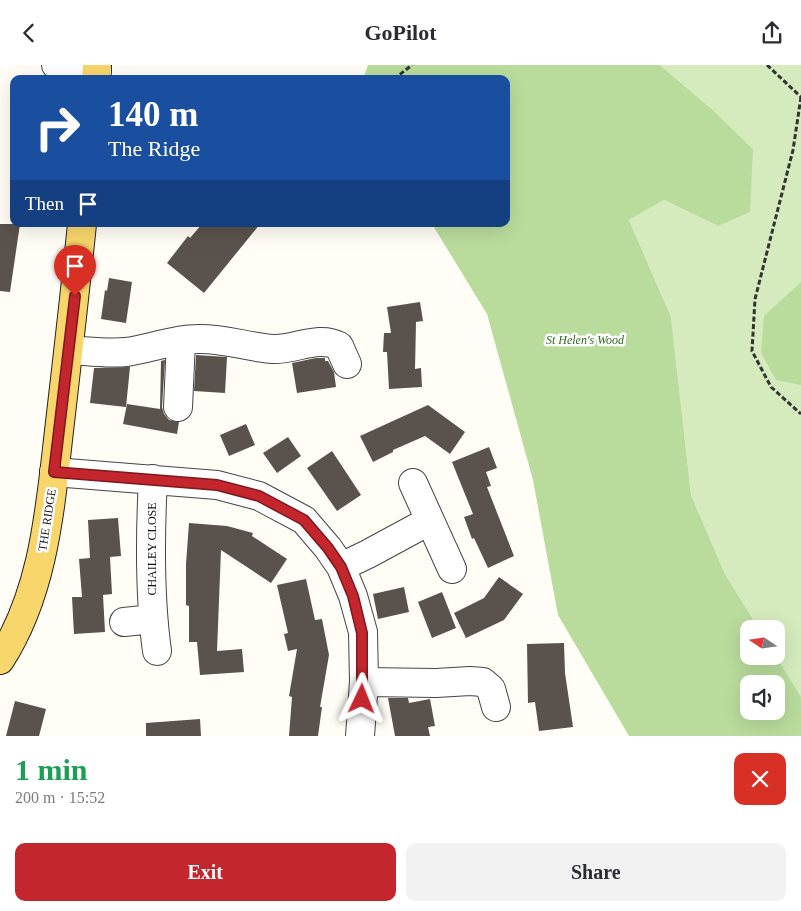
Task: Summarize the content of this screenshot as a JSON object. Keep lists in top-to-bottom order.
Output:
{
  "streets": {
    "main road": ["THE RIDGE"],
    "street": ["CHAILEY CLOSE"]
  },
  "parks": ["St Helen's Wood"],
  "north": "left",
  "page": {
    "header": "GoPilot",
    "turn": ["140 m", "The Ridge"],
    "then": "Then",
    "heading": ["1 min", "200 m · 15:52"],
    "buttons": ["Exit", "Share"]
  }
}
